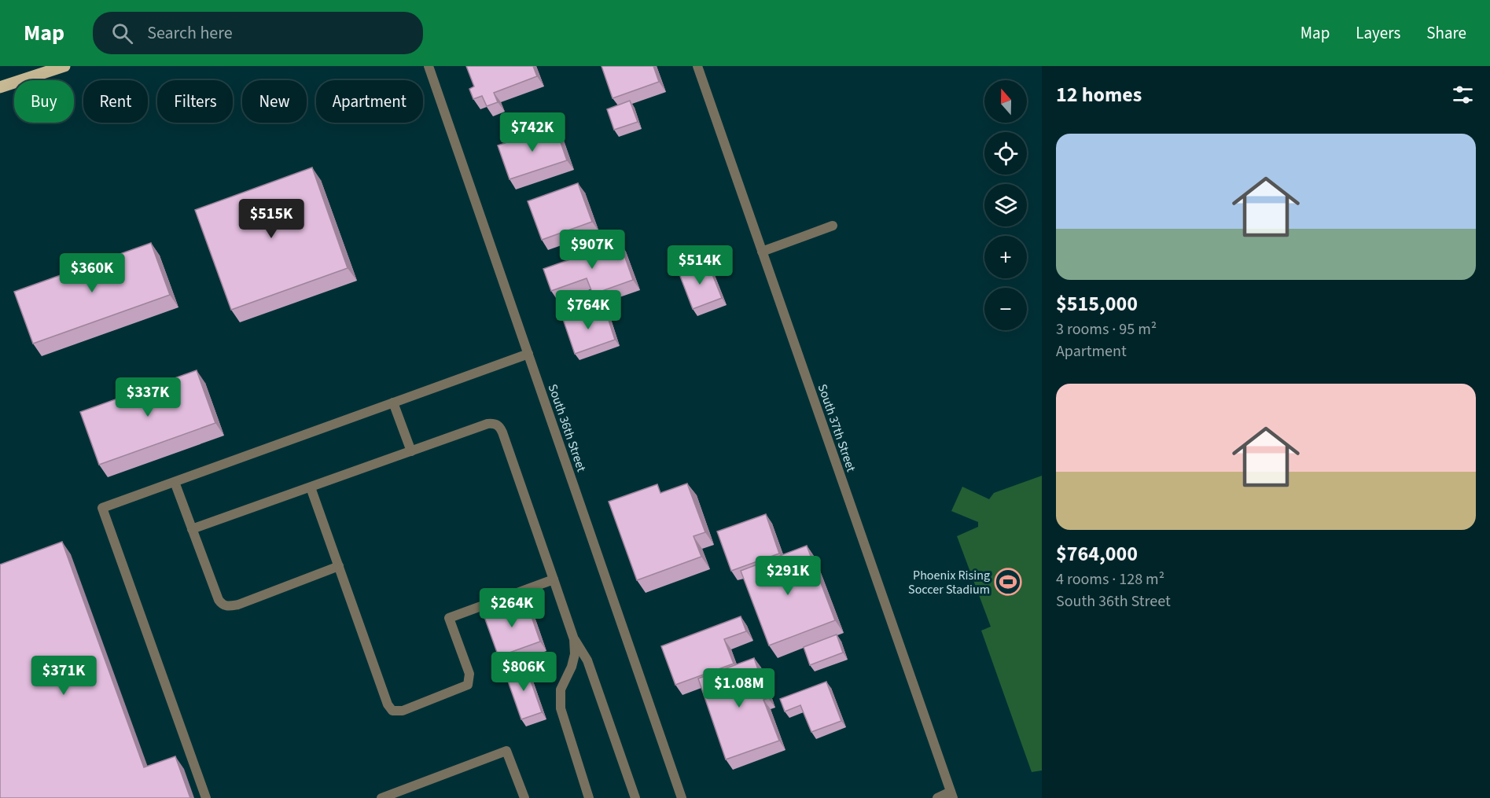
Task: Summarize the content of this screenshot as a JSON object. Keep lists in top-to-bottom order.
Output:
{
  "streets": {
    "street": ["South 36th Street", "South 37th Street"]
  },
  "places": {
    "sports": ["Phoenix Rising Soccer Stadium"]
  },
  "north": "top",
  "page": {
    "header": "Map",
    "search": "Search here",
    "nav": ["Map", "Layers", "Share"],
    "heading": "12 homes",
    "map_buttons": ["+", "−"],
    "chip": [
      "Buy",
      "Rent",
      "Filters",
      "New",
      "Apartment"
    ],
    "price": [
      "$742K",
      "$515K",
      "$907K",
      "$514K",
      "$360K",
      "$764K",
      "$337K",
      "$291K",
      "$264K",
      "$806K",
      "$371K",
      "$1.08M"
    ],
    "list": [
      {
        "name": "$515,000",
        "note": "3 rooms · 95 m² · Apartment"
      },
      {
        "name": "$764,000",
        "note": "4 rooms · 128 m² · South 36th Street"
      }
    ]
  }
}
